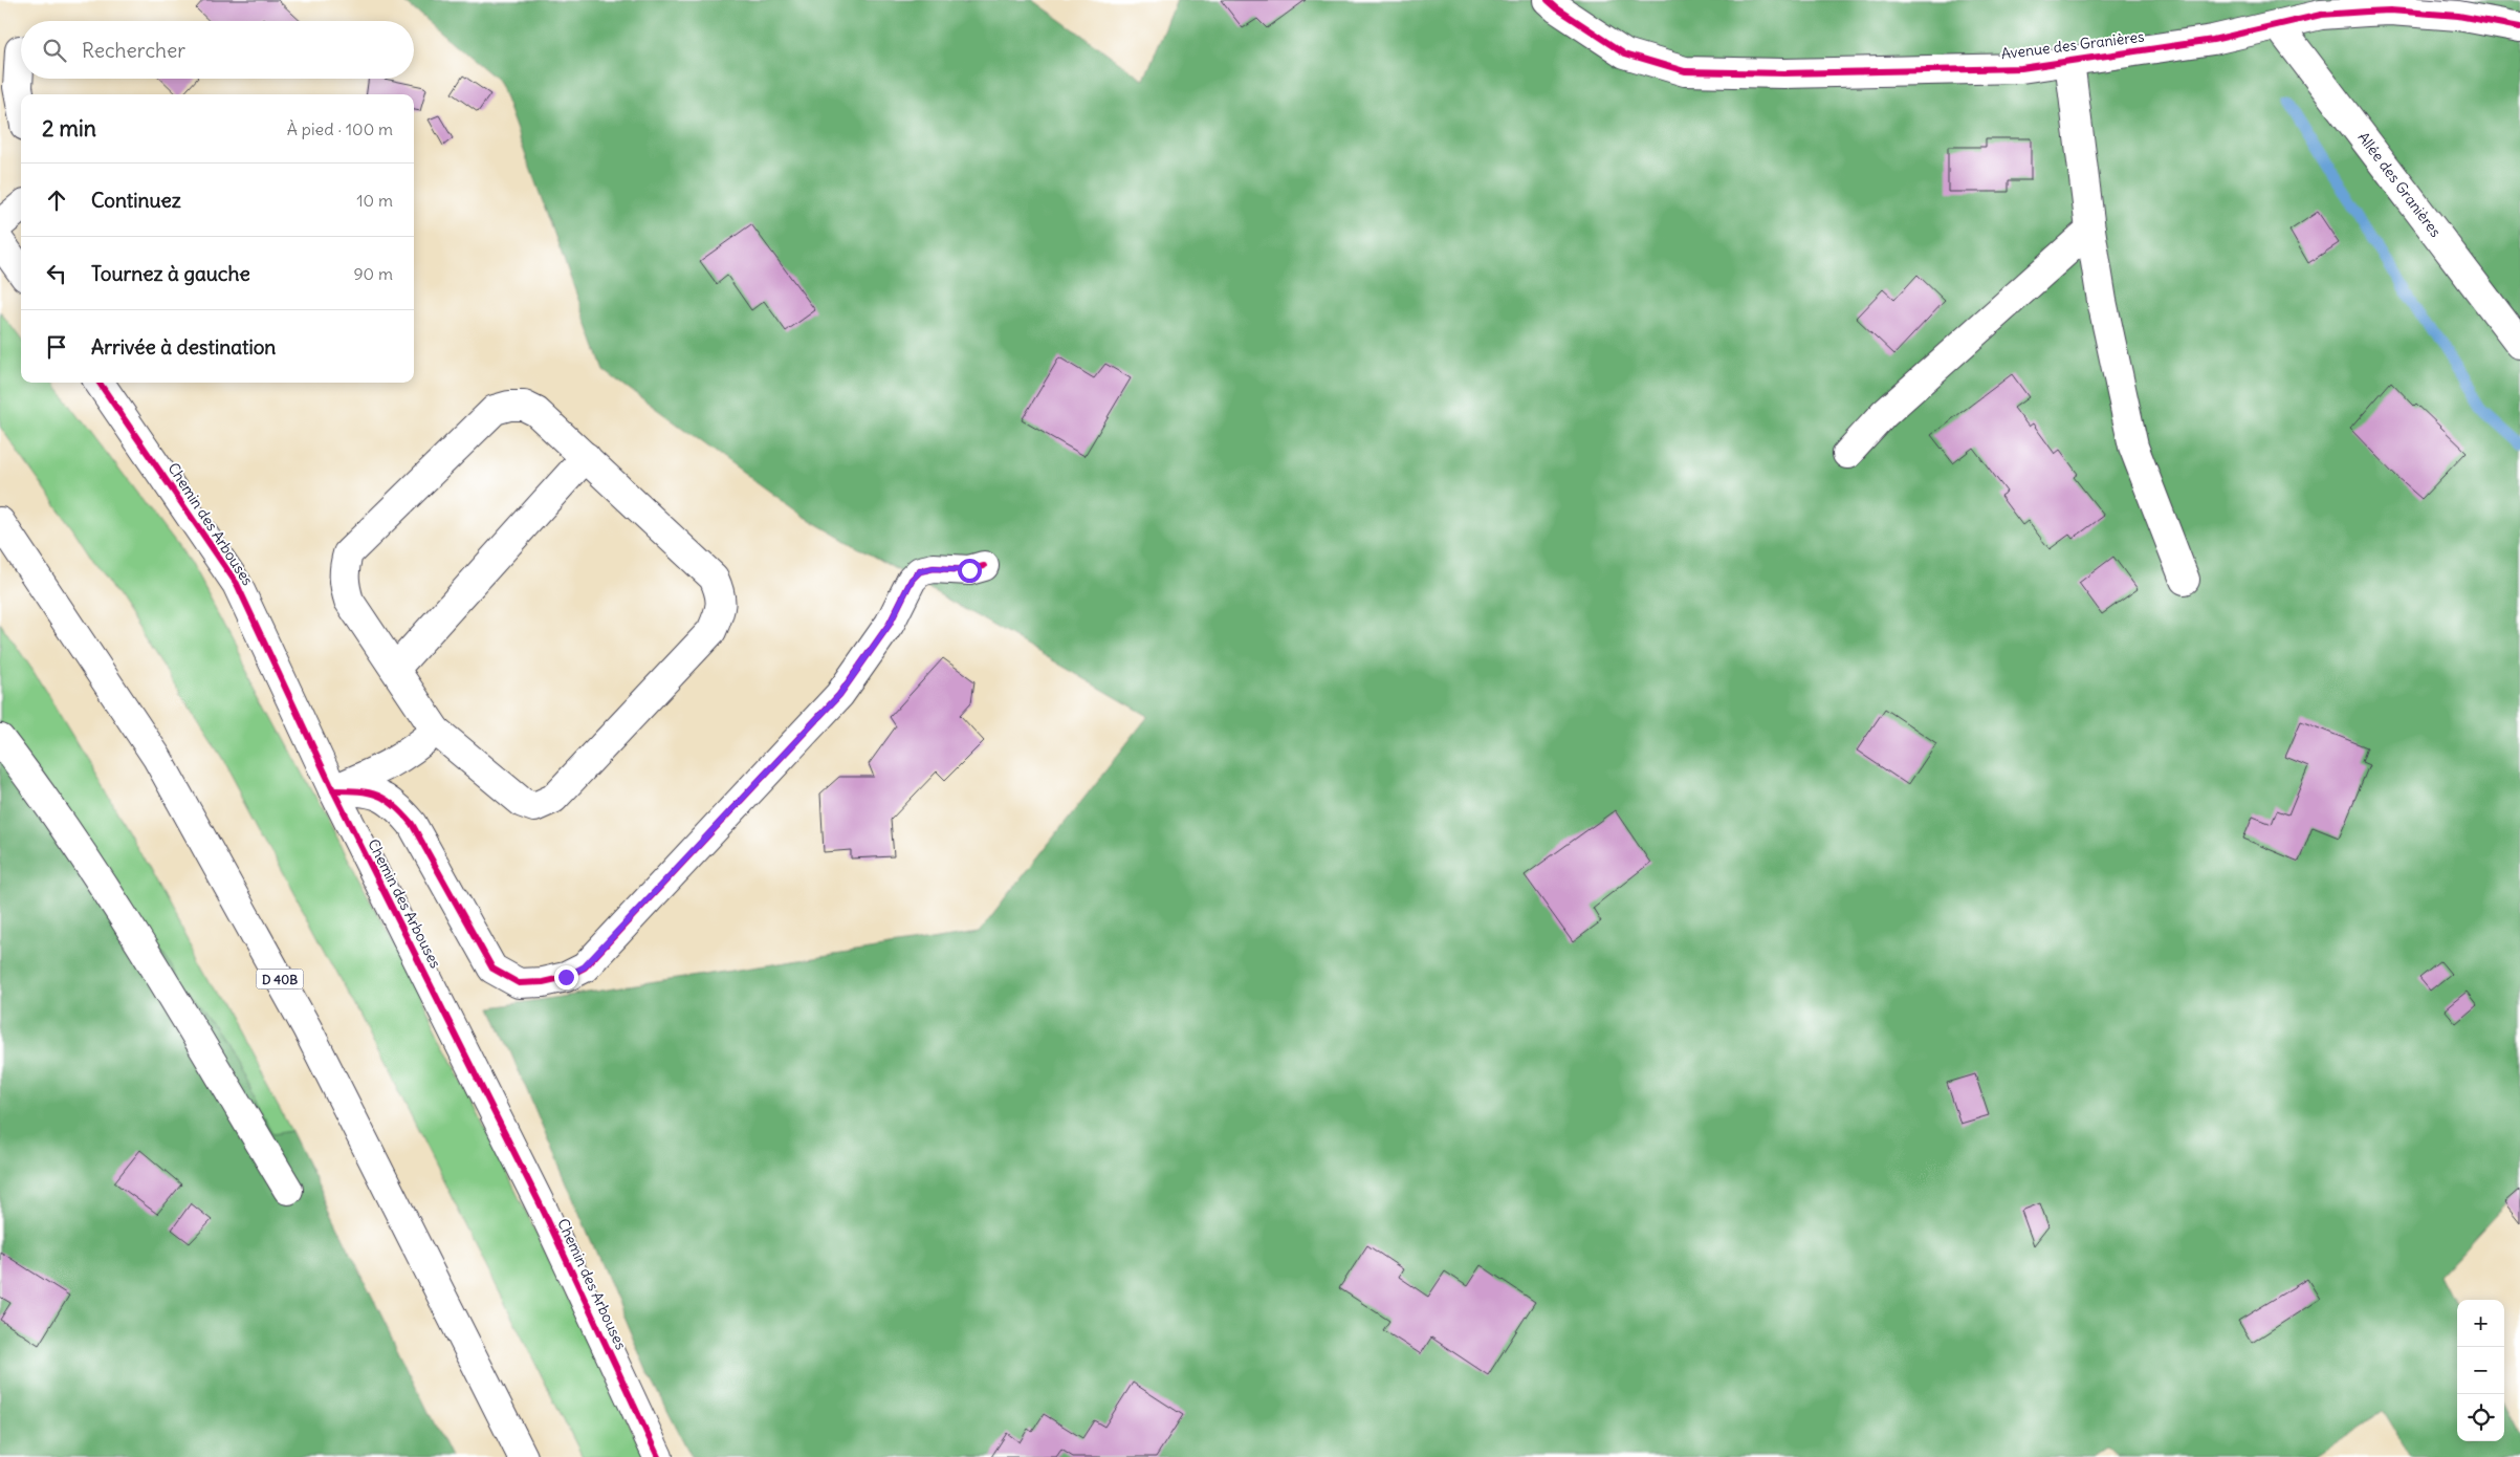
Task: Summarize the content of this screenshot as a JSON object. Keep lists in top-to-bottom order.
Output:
{
  "streets": {
    "street": [
      "Avenue des Granières",
      "Allée des Granières",
      "Chemin des Arbouses",
      "D 40B"
    ]
  },
  "crossings": [
    ["Avenue des Granières", "Allée des Granières"]
  ],
  "page": {
    "search": "Rechercher",
    "heading": ["2 min", "À pied · 100 m"],
    "list": [
      ["Continuez", "10 m"],
      ["Tournez à gauche", "90 m"],
      "Arrivée à destination"
    ],
    "map_buttons": ["+", "−"]
  }
}
